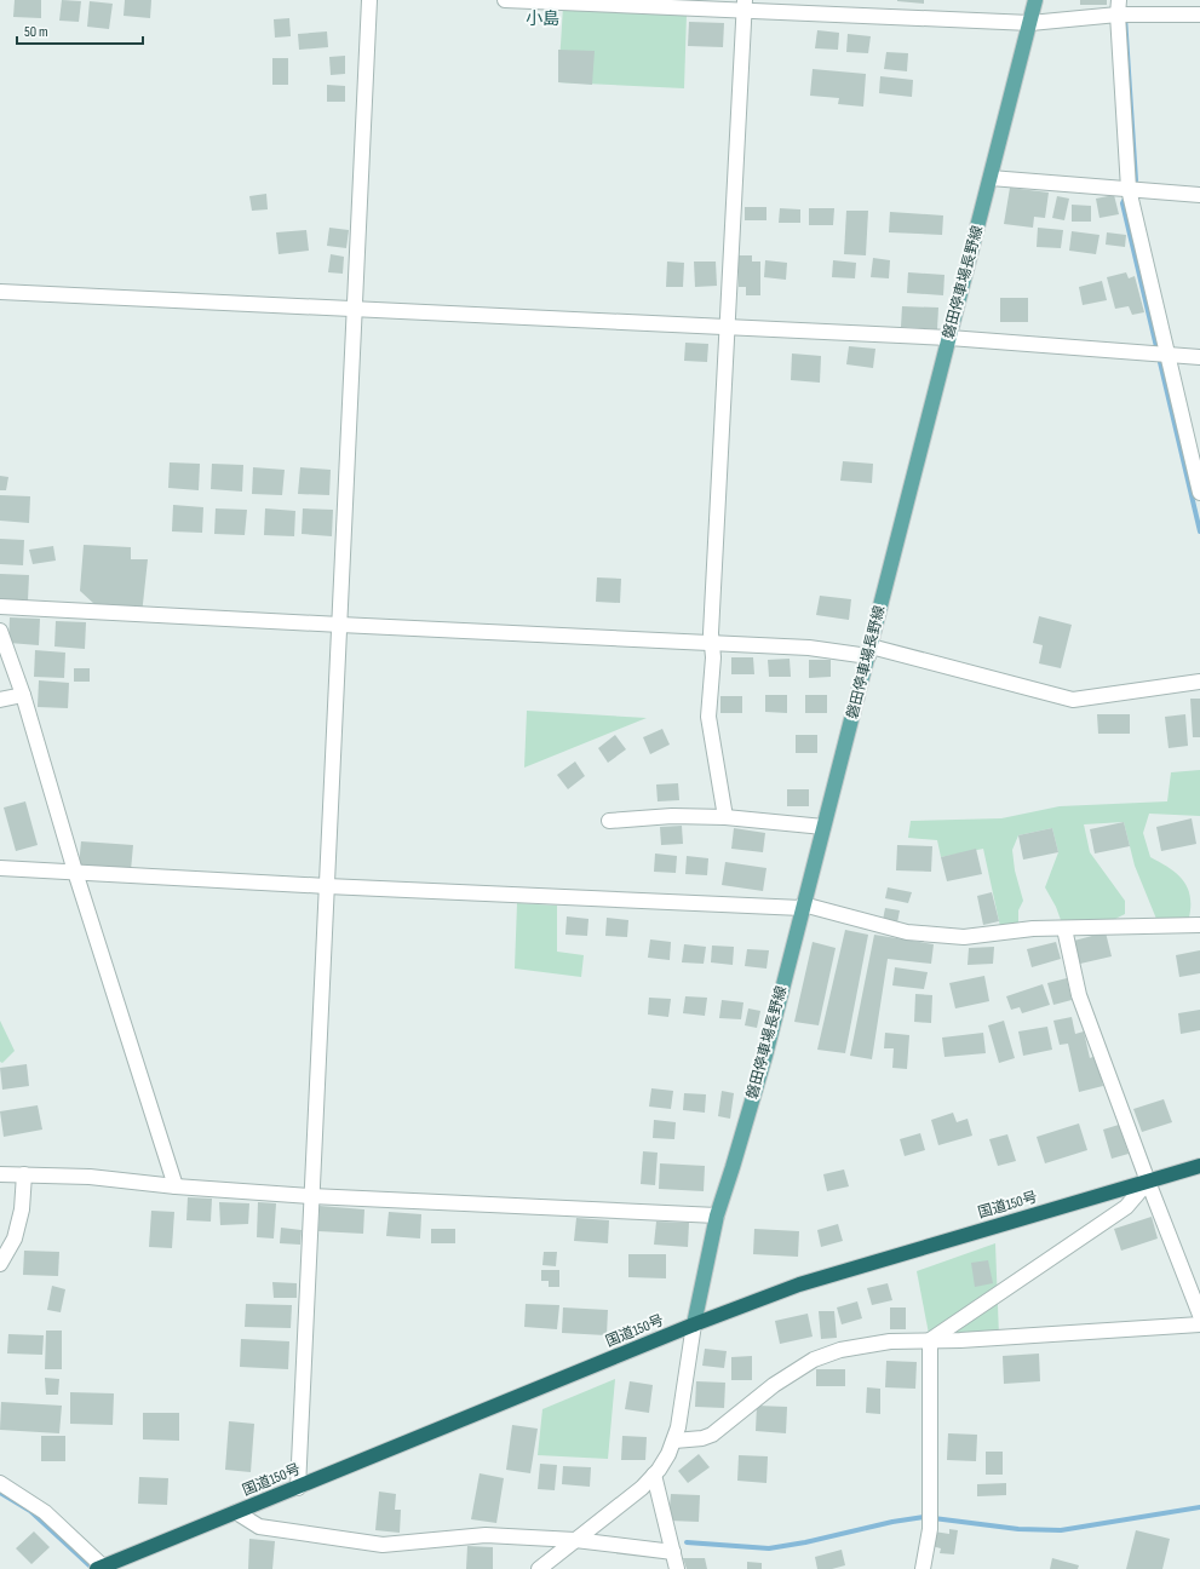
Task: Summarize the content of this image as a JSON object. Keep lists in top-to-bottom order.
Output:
{
  "streets": {
    "highway": ["国道150号"],
    "main road": ["磐田停車場長野線"]
  },
  "crossings": [
    ["磐田停車場長野線", "国道150号"]
  ],
  "districts": ["小島"],
  "scale_bar": "50 m"
}
